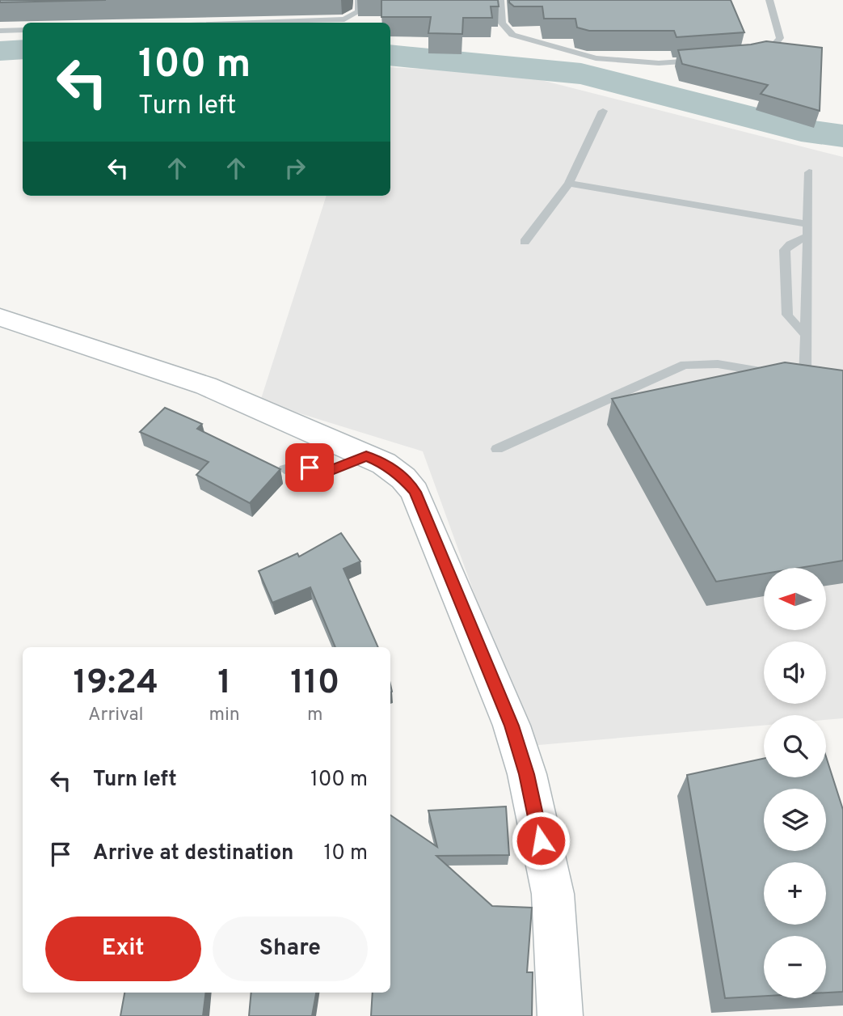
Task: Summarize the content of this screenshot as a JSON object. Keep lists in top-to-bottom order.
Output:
{
  "north": "left",
  "page": {
    "turn": ["100 m", "Turn left"],
    "map_buttons": ["+", "−"],
    "eta": [
      "19:24",
      "Arrival",
      "1",
      "min",
      "110",
      "m"
    ],
    "list": [
      {
        "name": "Turn left",
        "value": "100 m"
      },
      {
        "name": "Arrive at destination",
        "value": "10 m"
      }
    ],
    "buttons": ["Exit", "Share"]
  }
}
